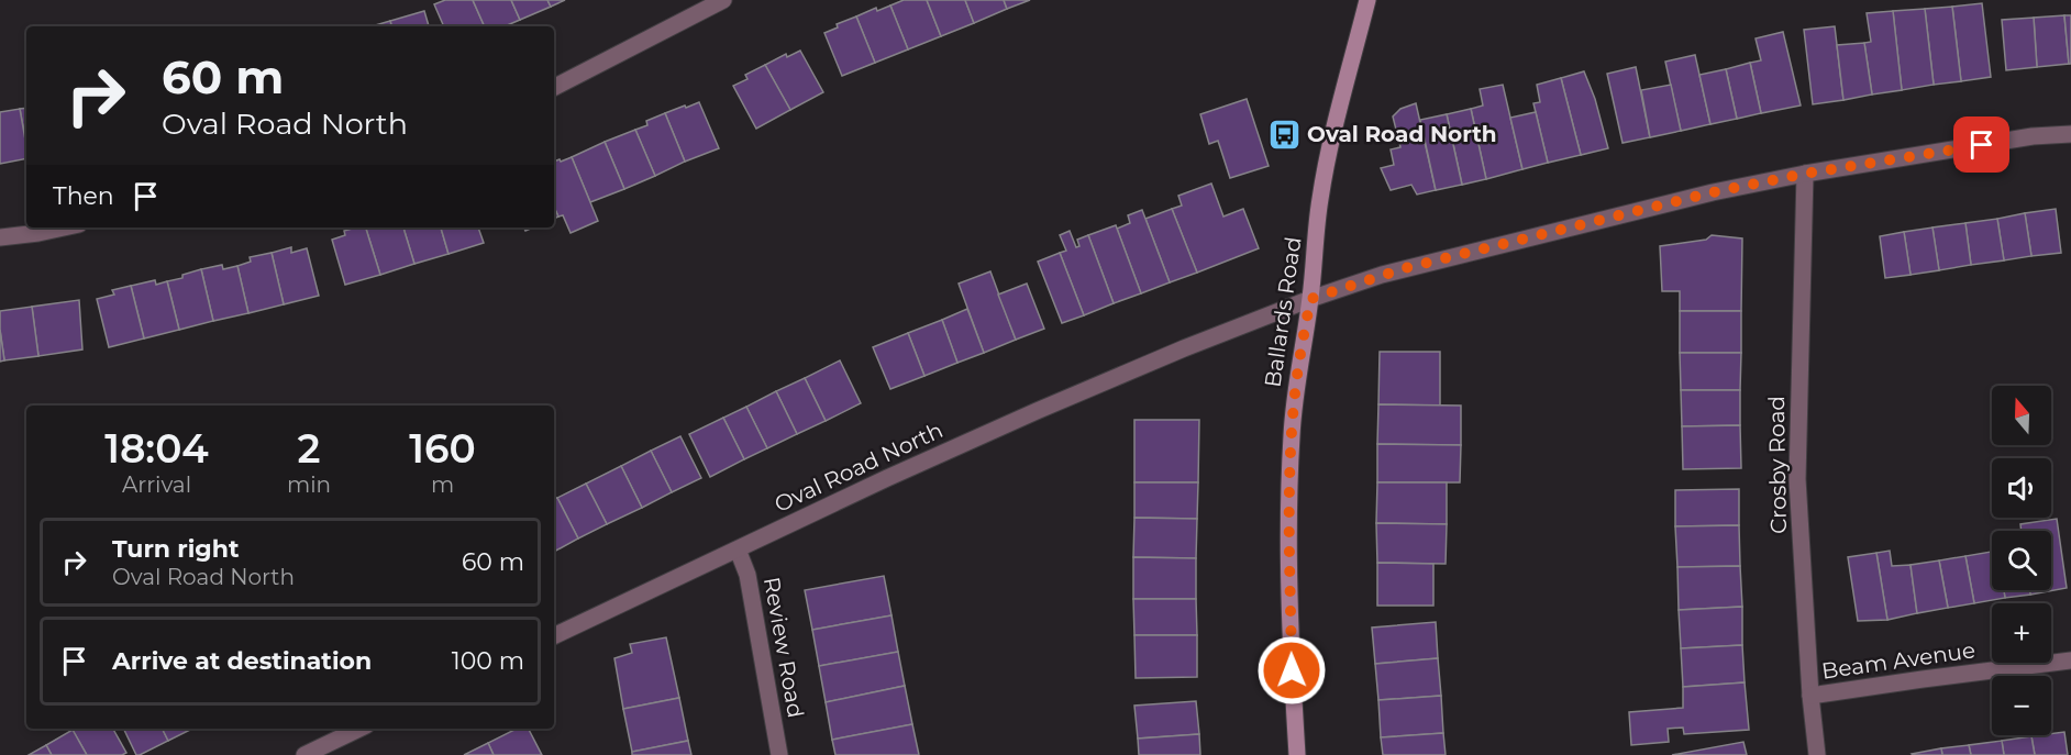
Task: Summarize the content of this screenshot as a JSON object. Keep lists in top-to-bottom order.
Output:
{
  "streets": {
    "main road": ["Ballards Road"],
    "street": [
      "Crosby Road",
      "Oval Road North",
      "Review Road",
      "Beam Avenue"
    ]
  },
  "crossings": [
    ["Ballards Road", "Oval Road North"],
    ["Crosby Road", "Oval Road North"],
    ["Crosby Road", "Beam Avenue"],
    ["Oval Road North", "Review Road"]
  ],
  "places": {
    "bus stop": ["Oval Road North"]
  },
  "north": "top",
  "page": {
    "turn": ["60 m", "Oval Road North"],
    "then": "Then",
    "map_buttons": ["+", "−"],
    "eta": [
      "18:04",
      "Arrival",
      "2",
      "min",
      "160",
      "m"
    ],
    "list": [
      {
        "name": "Turn right",
        "note": "Oval Road North",
        "value": "60 m"
      },
      {
        "name": "Arrive at destination",
        "value": "100 m"
      }
    ]
  }
}
